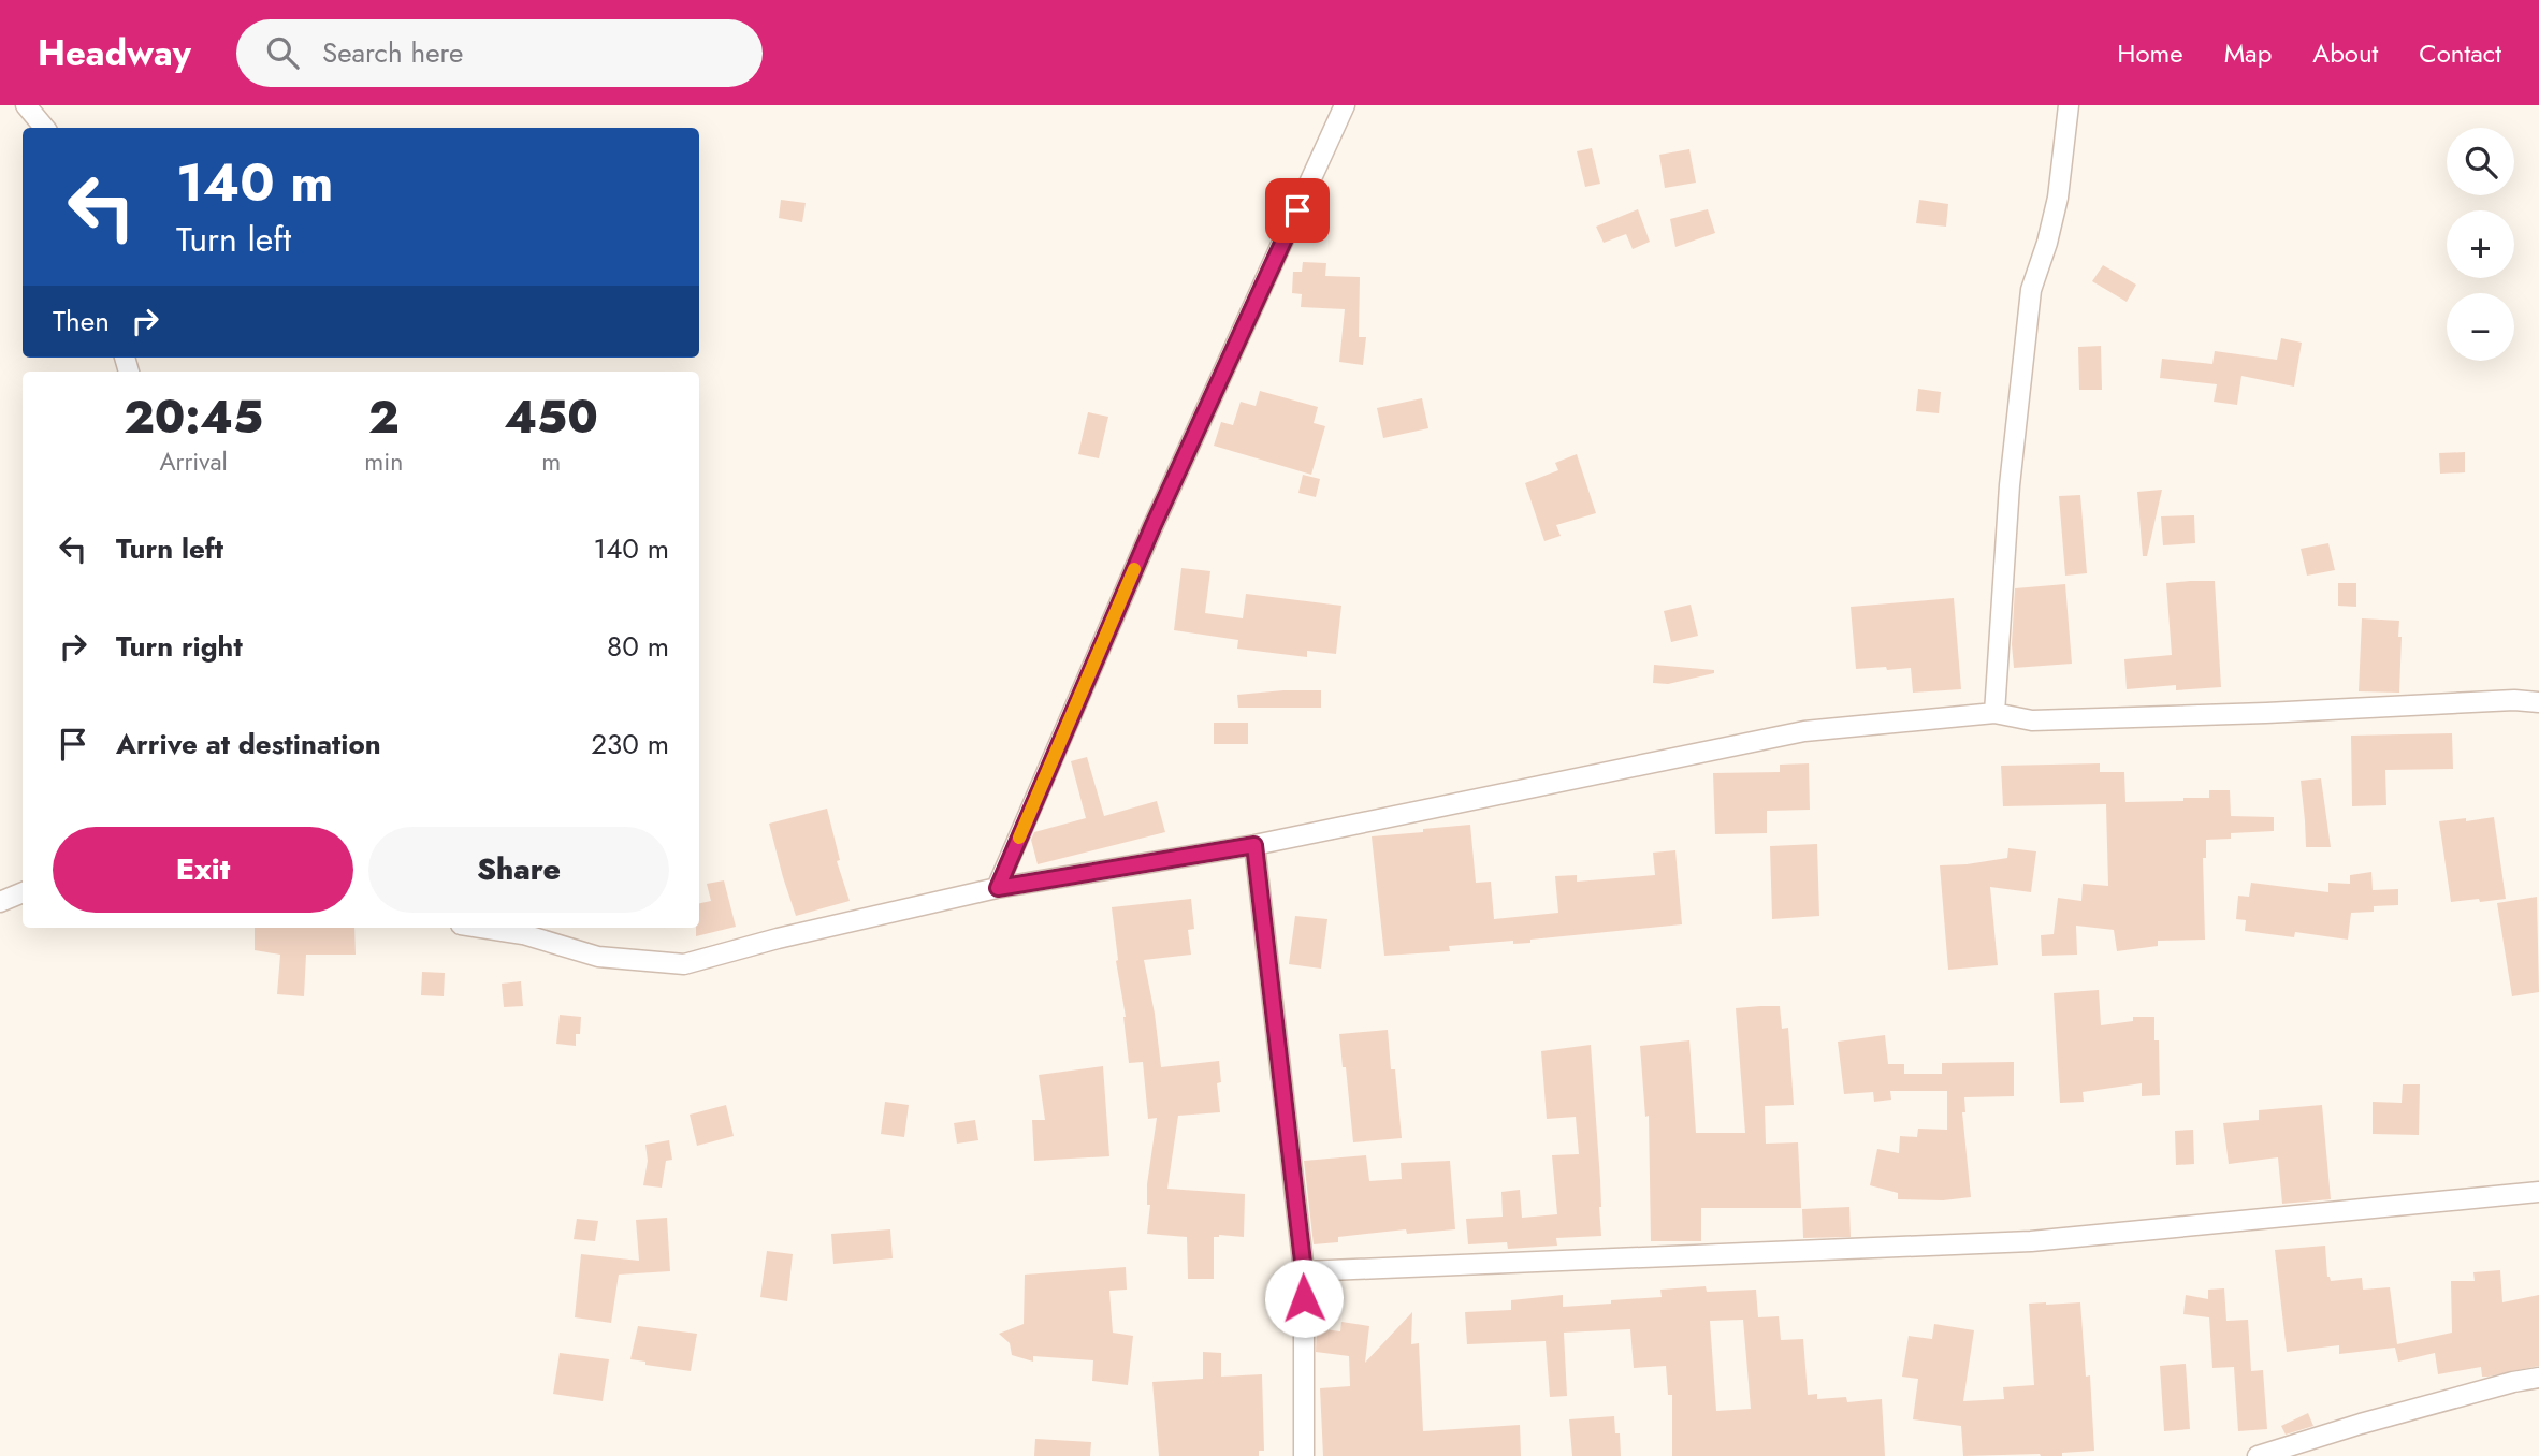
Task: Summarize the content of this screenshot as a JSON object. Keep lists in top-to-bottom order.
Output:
{
  "page": {
    "header": "Headway",
    "search": "Search here",
    "nav": [
      "Home",
      "Map",
      "About",
      "Contact"
    ],
    "map_buttons": ["+", "−"],
    "turn": ["140 m", "Turn left"],
    "then": "Then",
    "eta": [
      "20:45",
      "Arrival",
      "2",
      "min",
      "450",
      "m"
    ],
    "list": [
      {
        "name": "Turn left",
        "value": "140 m"
      },
      {
        "name": "Turn right",
        "value": "80 m"
      },
      {
        "name": "Arrive at destination",
        "value": "230 m"
      }
    ],
    "buttons": ["Exit", "Share"]
  }
}
